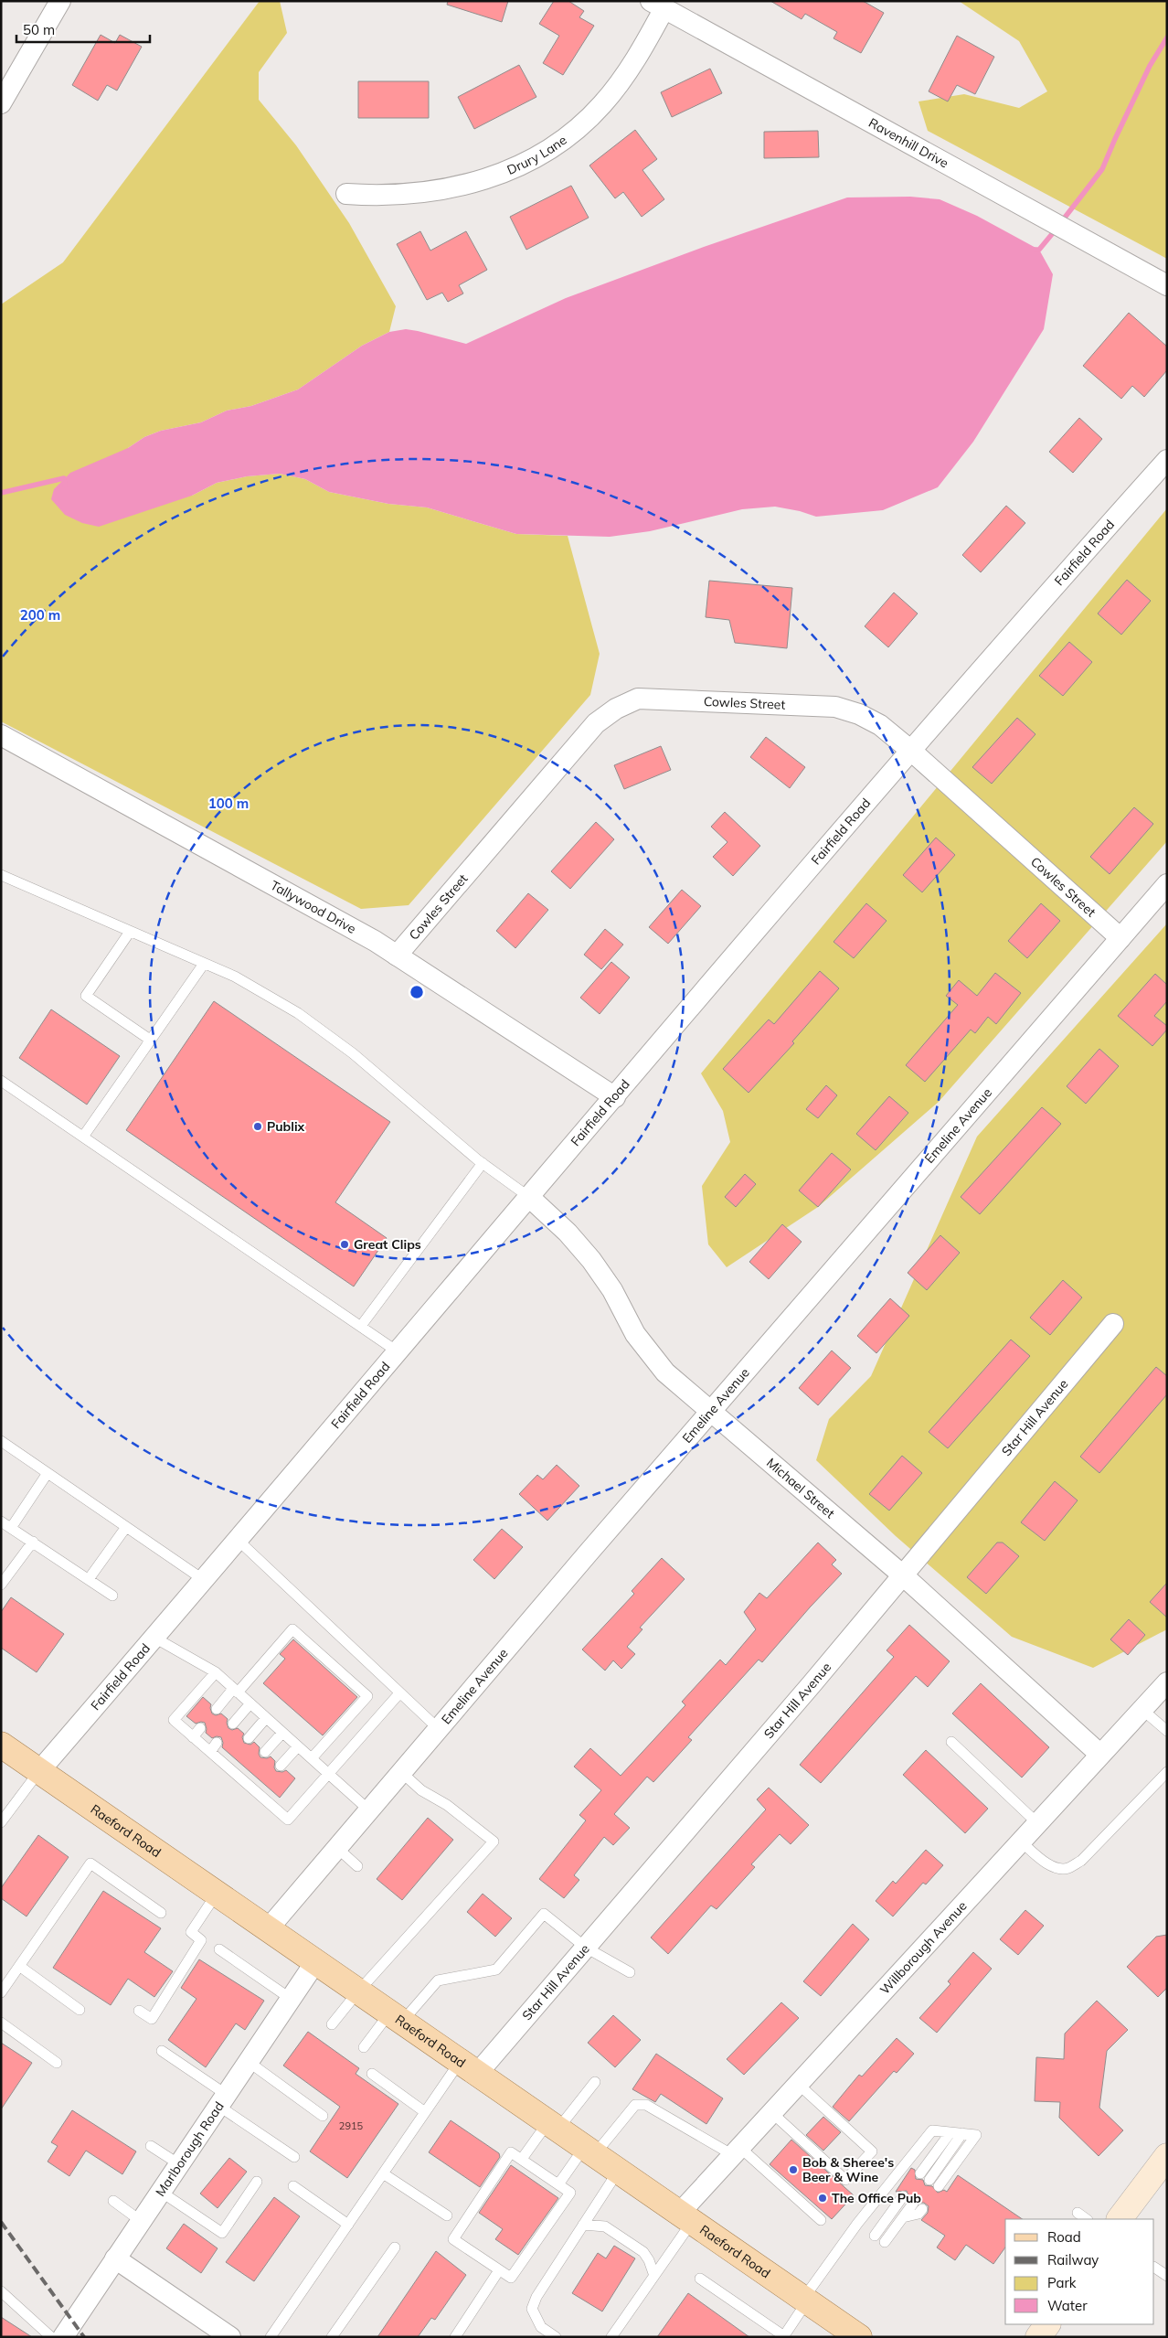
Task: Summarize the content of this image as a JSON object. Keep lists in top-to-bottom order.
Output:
{
  "streets": {
    "main road": ["Raeford Road"],
    "street": [
      "Ravenhill Drive",
      "Drury Lane",
      "Fairfield Road",
      "Cowles Street",
      "Tallywood Drive",
      "Emeline Avenue",
      "Star Hill Avenue",
      "Michael Street",
      "Willborough Avenue",
      "Marlborough Road"
    ]
  },
  "crossings": [
    ["Ravenhill Drive", "Drury Lane"],
    ["Fairfield Road", "Cowles Street"],
    ["Fairfield Road", "Tallywood Drive"],
    ["Fairfield Road", "Michael Street"],
    ["Fairfield Road", "Raeford Road"],
    ["Cowles Street", "Tallywood Drive"],
    ["Cowles Street", "Emeline Avenue"],
    ["Emeline Avenue", "Michael Street"],
    ["Emeline Avenue", "Raeford Road"],
    ["Star Hill Avenue", "Michael Street"],
    ["Star Hill Avenue", "Raeford Road"],
    ["Michael Street", "Willborough Avenue"],
    ["Raeford Road", "Willborough Avenue"],
    ["Raeford Road", "Marlborough Road"]
  ],
  "places": [
    "Publix",
    "Great Clips",
    "Bob & Sheree's Beer & Wine",
    "The Office Pub"
  ],
  "house_numbers": ["2915"],
  "legend": [
    "Road",
    "Railway",
    "Park",
    "Water"
  ],
  "scale_bar": "50 m",
  "rings": ["200 m", "100 m"]
}
